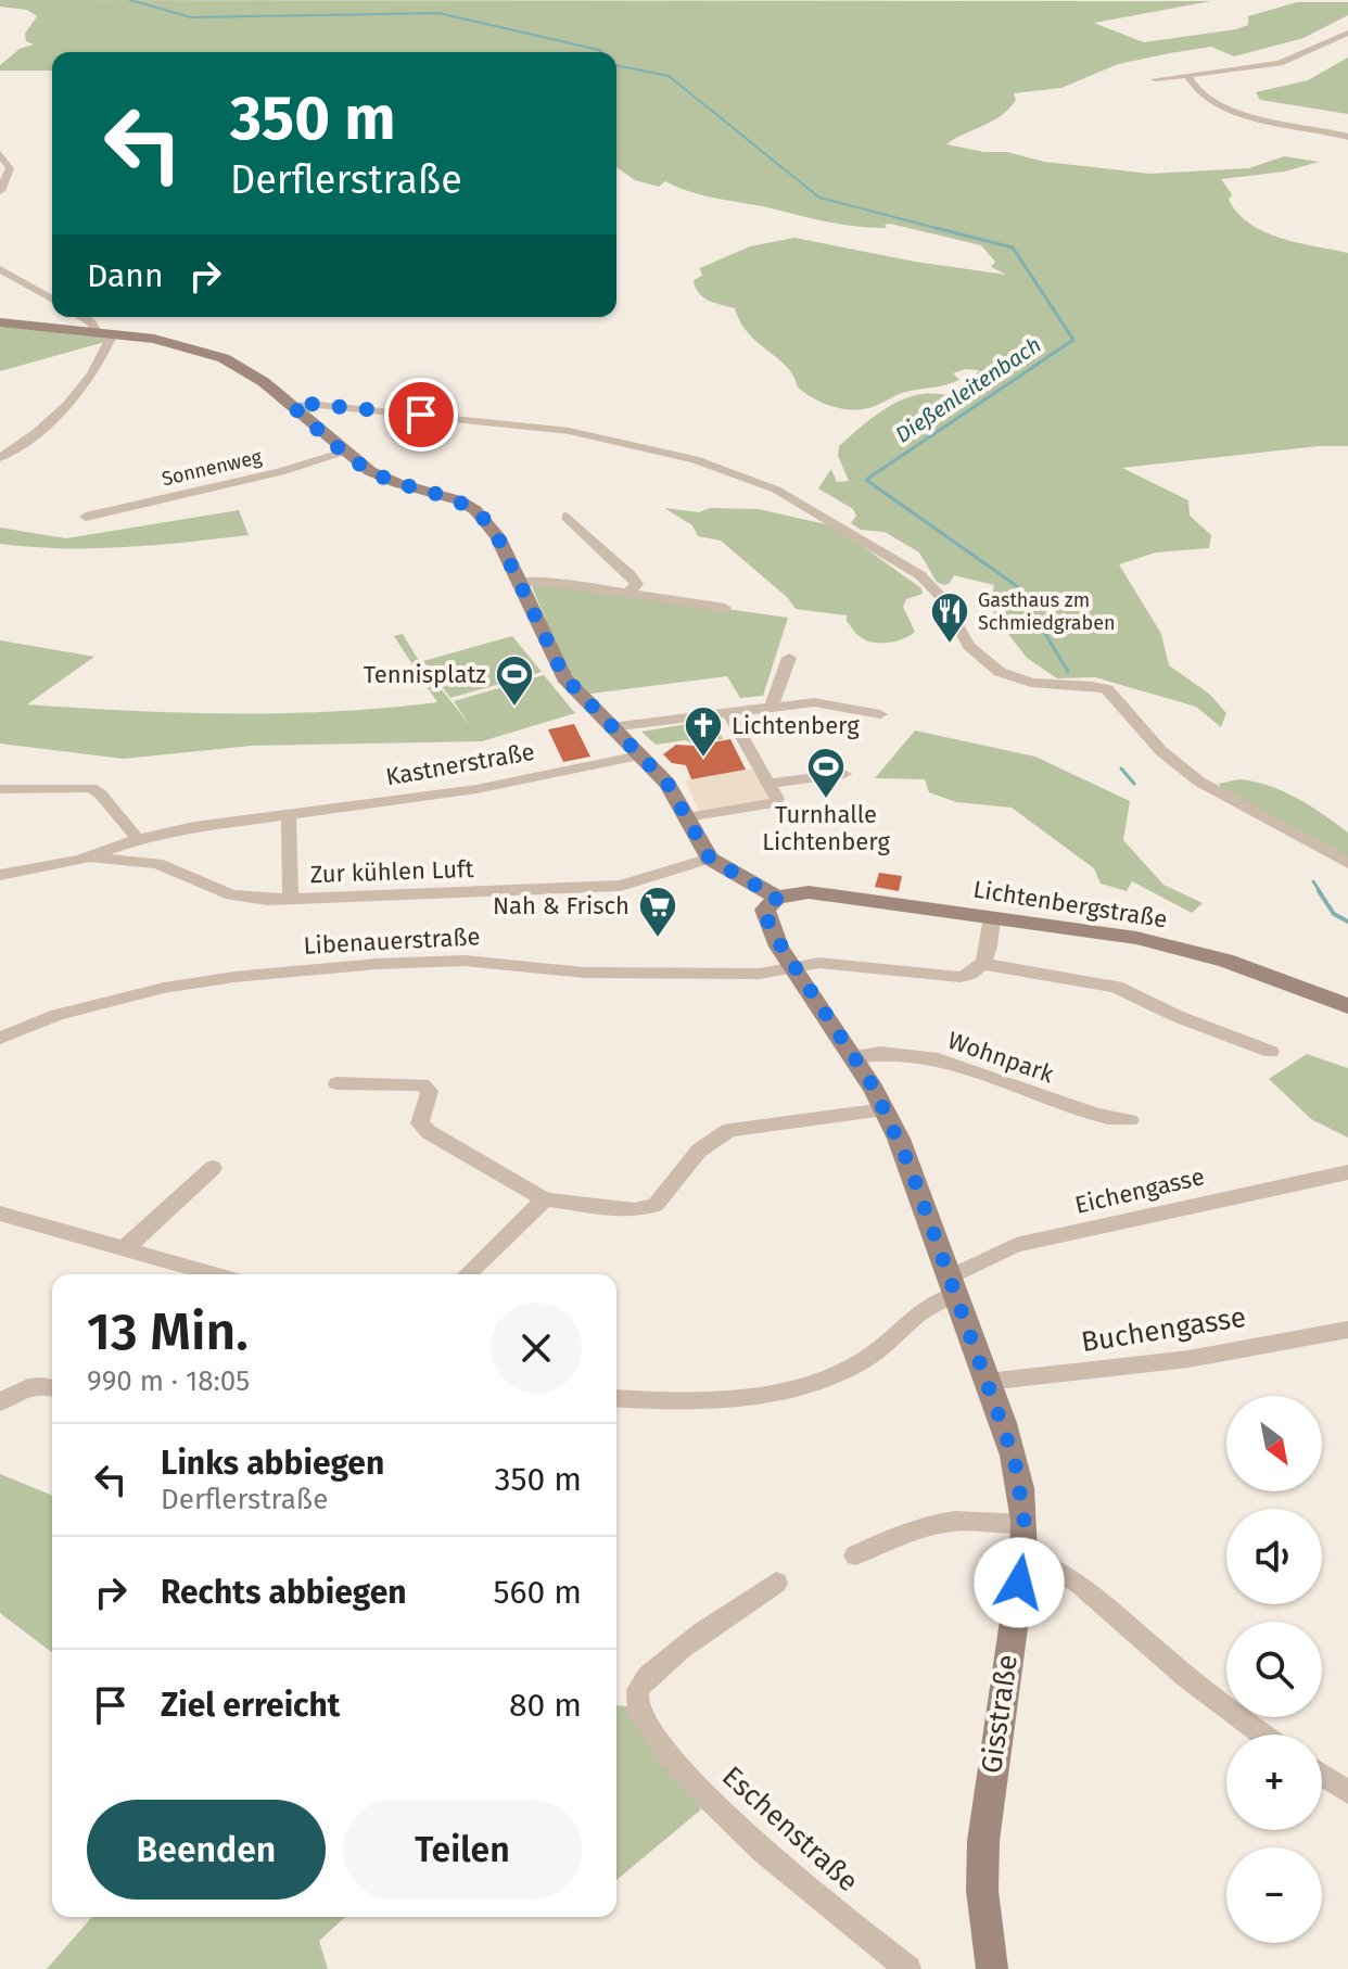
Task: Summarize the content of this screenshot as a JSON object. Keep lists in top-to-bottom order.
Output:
{
  "streets": {
    "street": [
      "Sonnenweg",
      "Kastnerstraße",
      "Zur kühlen Luft",
      "Lichtenbergstraße",
      "Libenauerstraße",
      "Wohnpark",
      "Eichengasse",
      "Buchengasse",
      "Gisstraße",
      "Eschenstraße"
    ]
  },
  "crossings": [
    ["Kastnerstraße", "Zur kühlen Luft"],
    ["Lichtenbergstraße", "Gisstraße"],
    ["Libenauerstraße", "Gisstraße"],
    ["Wohnpark", "Gisstraße"],
    ["Eichengasse", "Gisstraße"],
    ["Buchengasse", "Gisstraße"]
  ],
  "water": ["Dießenleitenbach"],
  "places": {
    "restaurant": ["Gasthaus zm Schmiedgraben"],
    "sports": ["Tennisplatz", "Turnhalle Lichtenberg"],
    "church": ["Lichtenberg"],
    "supermarket": ["Nah & Frisch"]
  },
  "north": "bottom right",
  "page": {
    "turn": ["350 m", "Derflerstraße"],
    "then": "Dann",
    "heading": ["13 Min.", "990 m · 18:05"],
    "map_buttons": ["+", "−"],
    "list": [
      {
        "name": "Links abbiegen",
        "note": "Derflerstraße",
        "value": "350 m"
      },
      {
        "name": "Rechts abbiegen",
        "value": "560 m"
      },
      {
        "name": "Ziel erreicht",
        "value": "80 m"
      }
    ],
    "buttons": ["Beenden", "Teilen"]
  }
}
